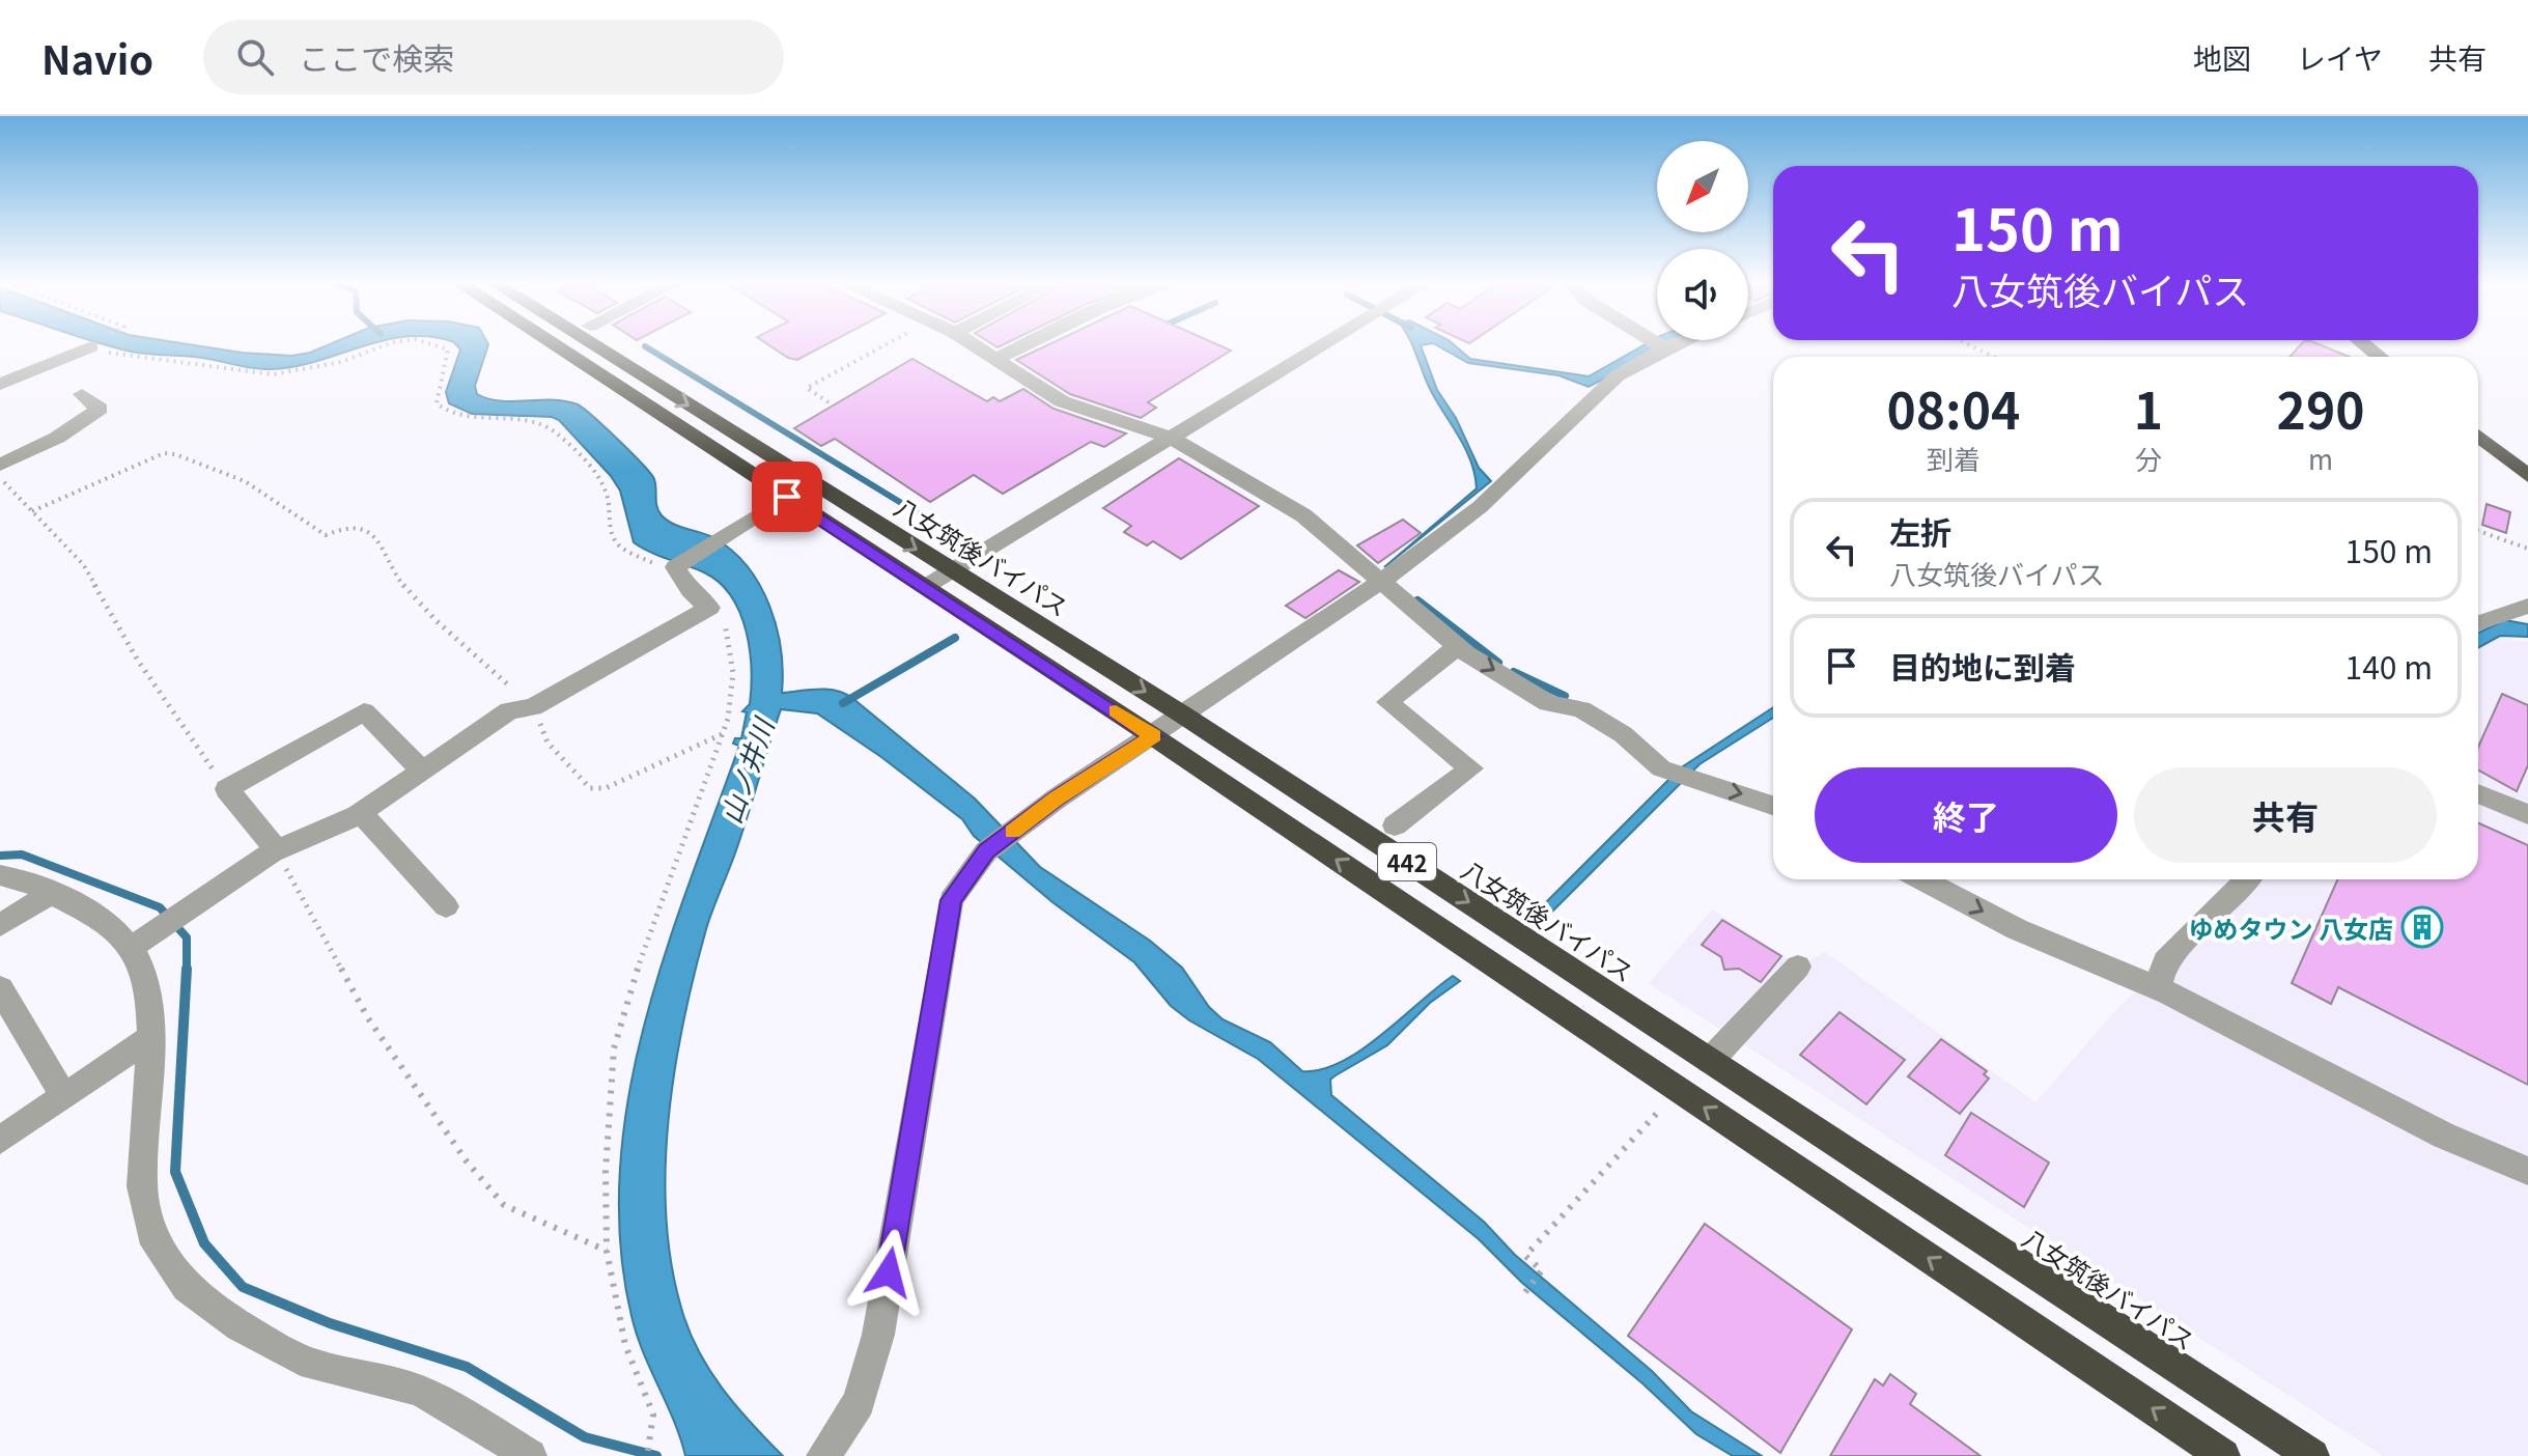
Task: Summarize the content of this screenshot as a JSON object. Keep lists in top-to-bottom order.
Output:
{
  "streets": {
    "highway": ["八女筑後バイパス", "442"]
  },
  "water": ["山ノ井川"],
  "places": {
    "building": ["ゆめタウン 八女店"]
  },
  "north": "bottom left",
  "page": {
    "header": "Navio",
    "search": "ここで検索",
    "nav": ["地図", "レイヤ", "共有"],
    "turn": ["150 m", "八女筑後バイパス"],
    "eta": [
      "08:04",
      "到着",
      "1",
      "分",
      "290",
      "m"
    ],
    "list": [
      {
        "name": "左折",
        "note": "八女筑後バイパス",
        "value": "150 m"
      },
      {
        "name": "目的地に到着",
        "value": "140 m"
      }
    ],
    "buttons": ["終了", "共有"]
  }
}
